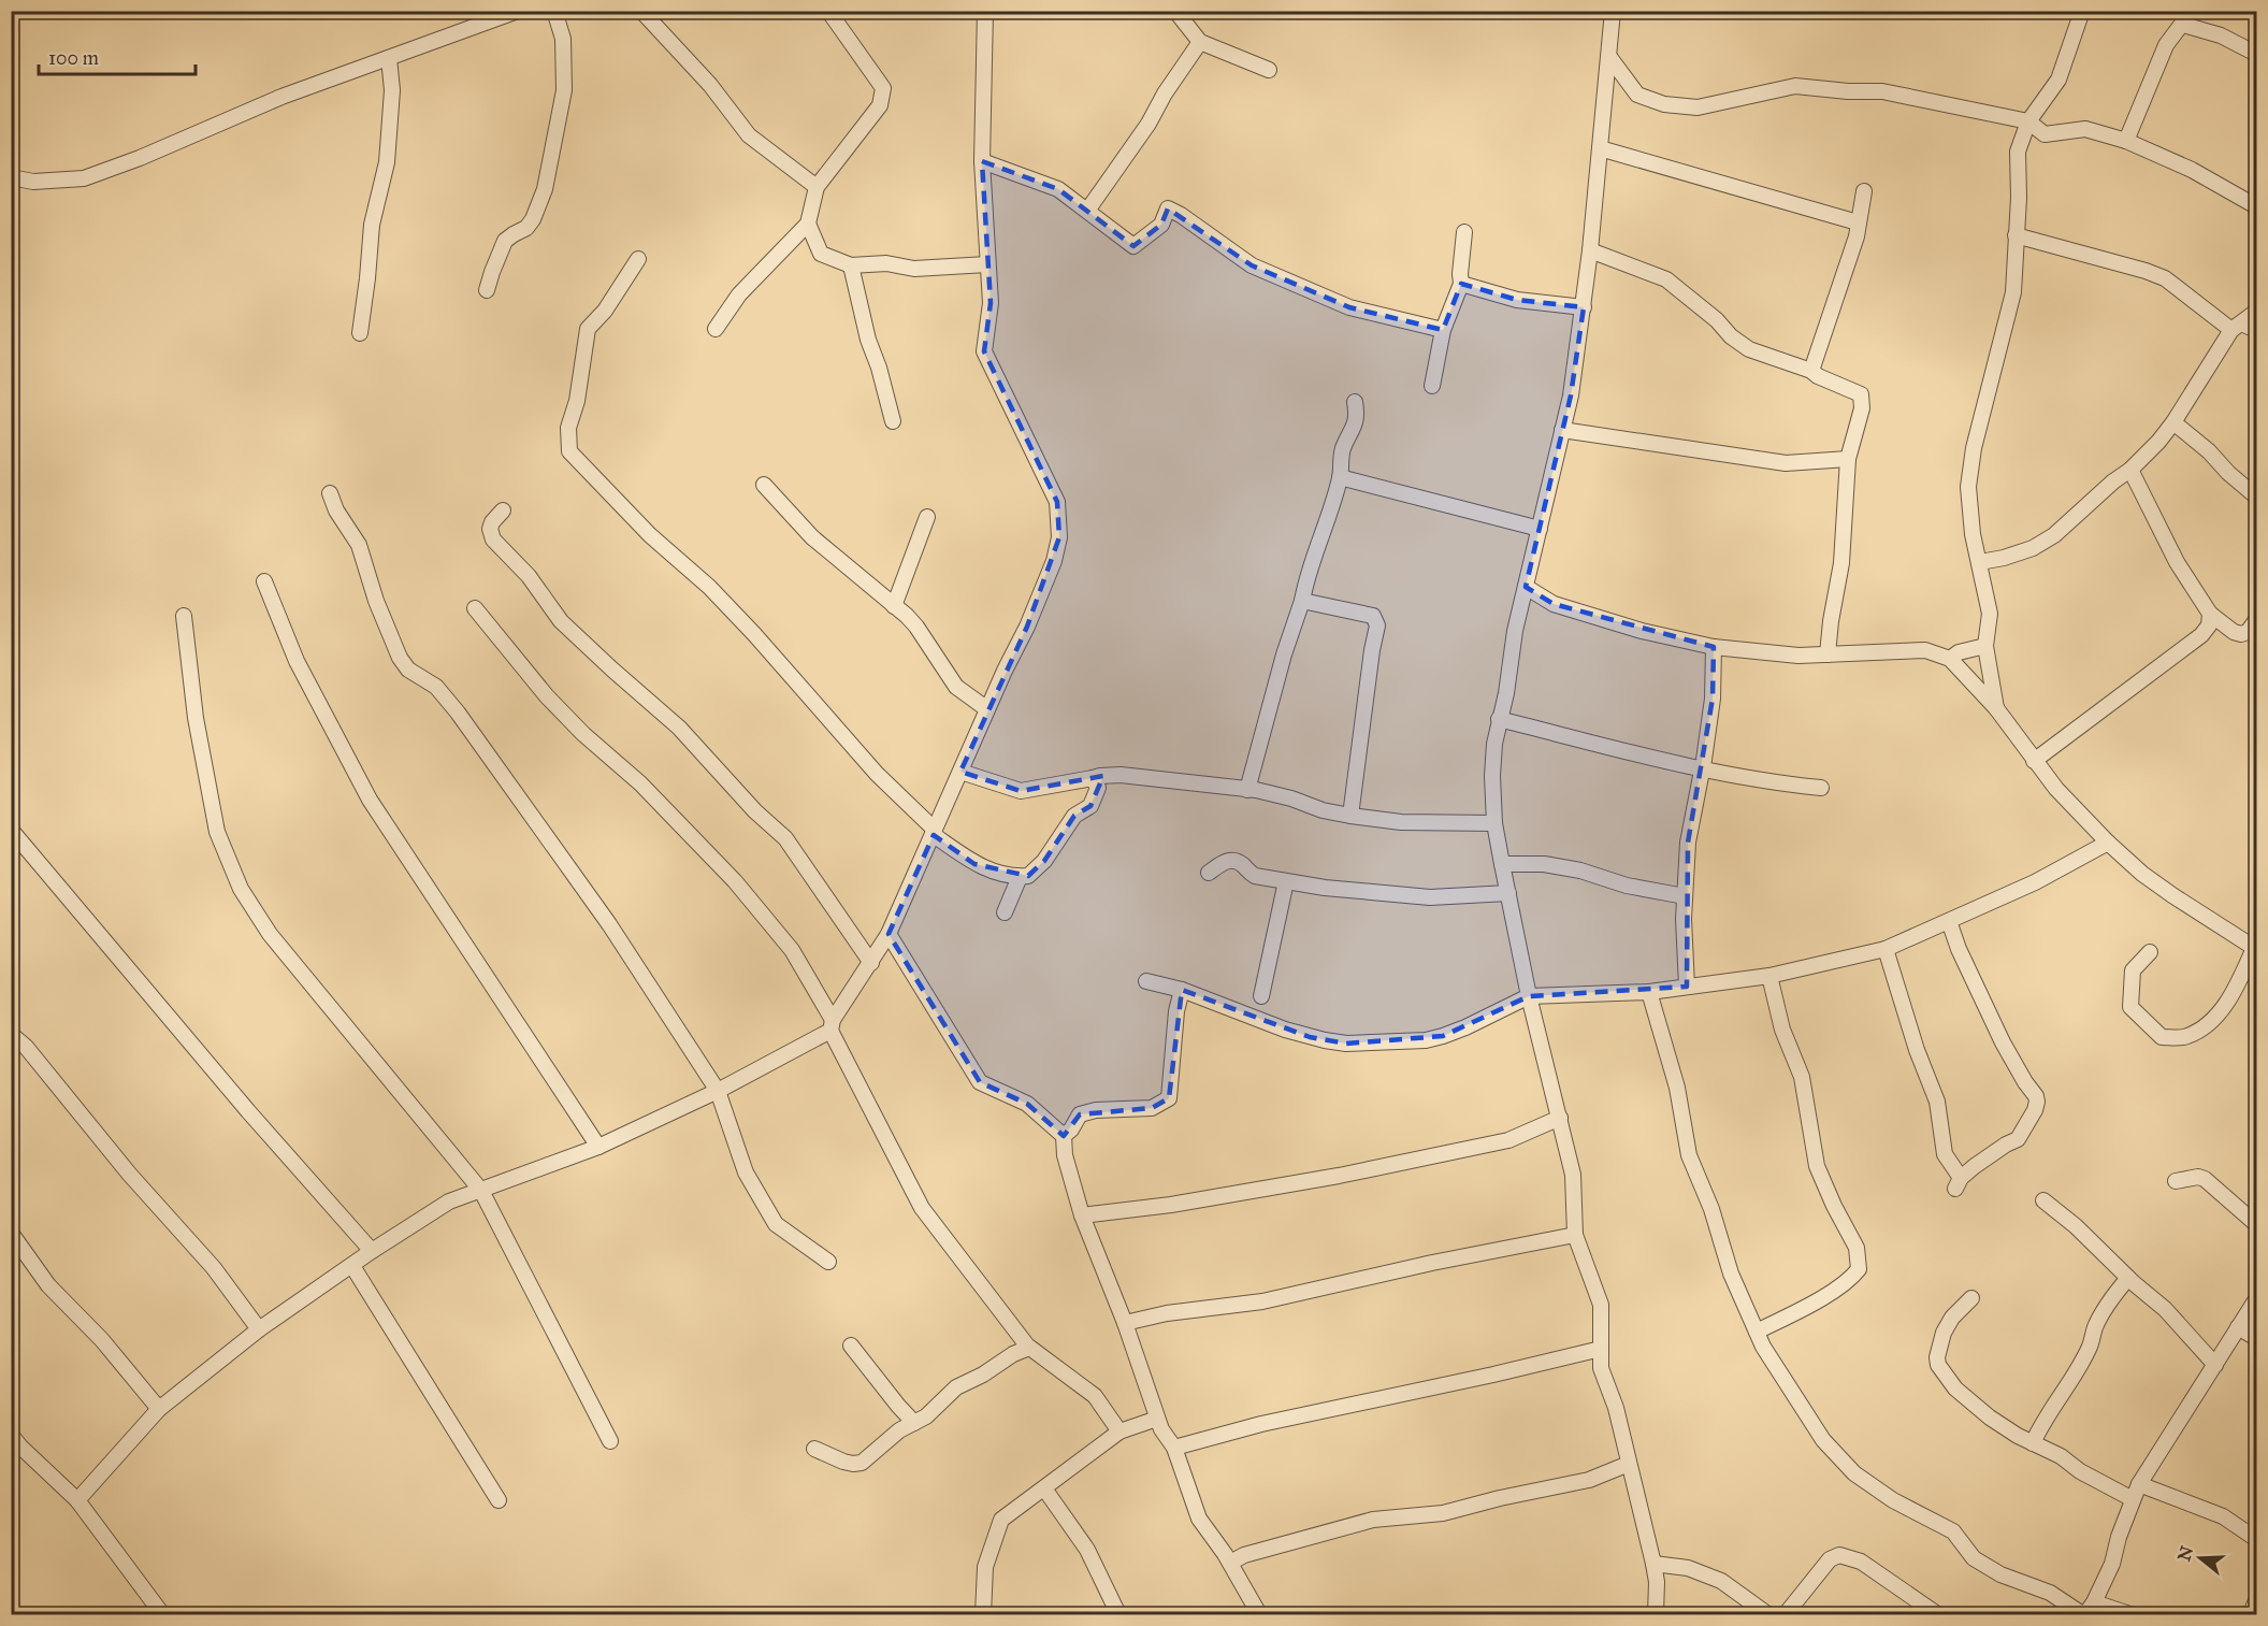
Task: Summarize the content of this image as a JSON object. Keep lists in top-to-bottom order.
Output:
{
  "scale_bar": "100 m",
  "north": "left"
}
